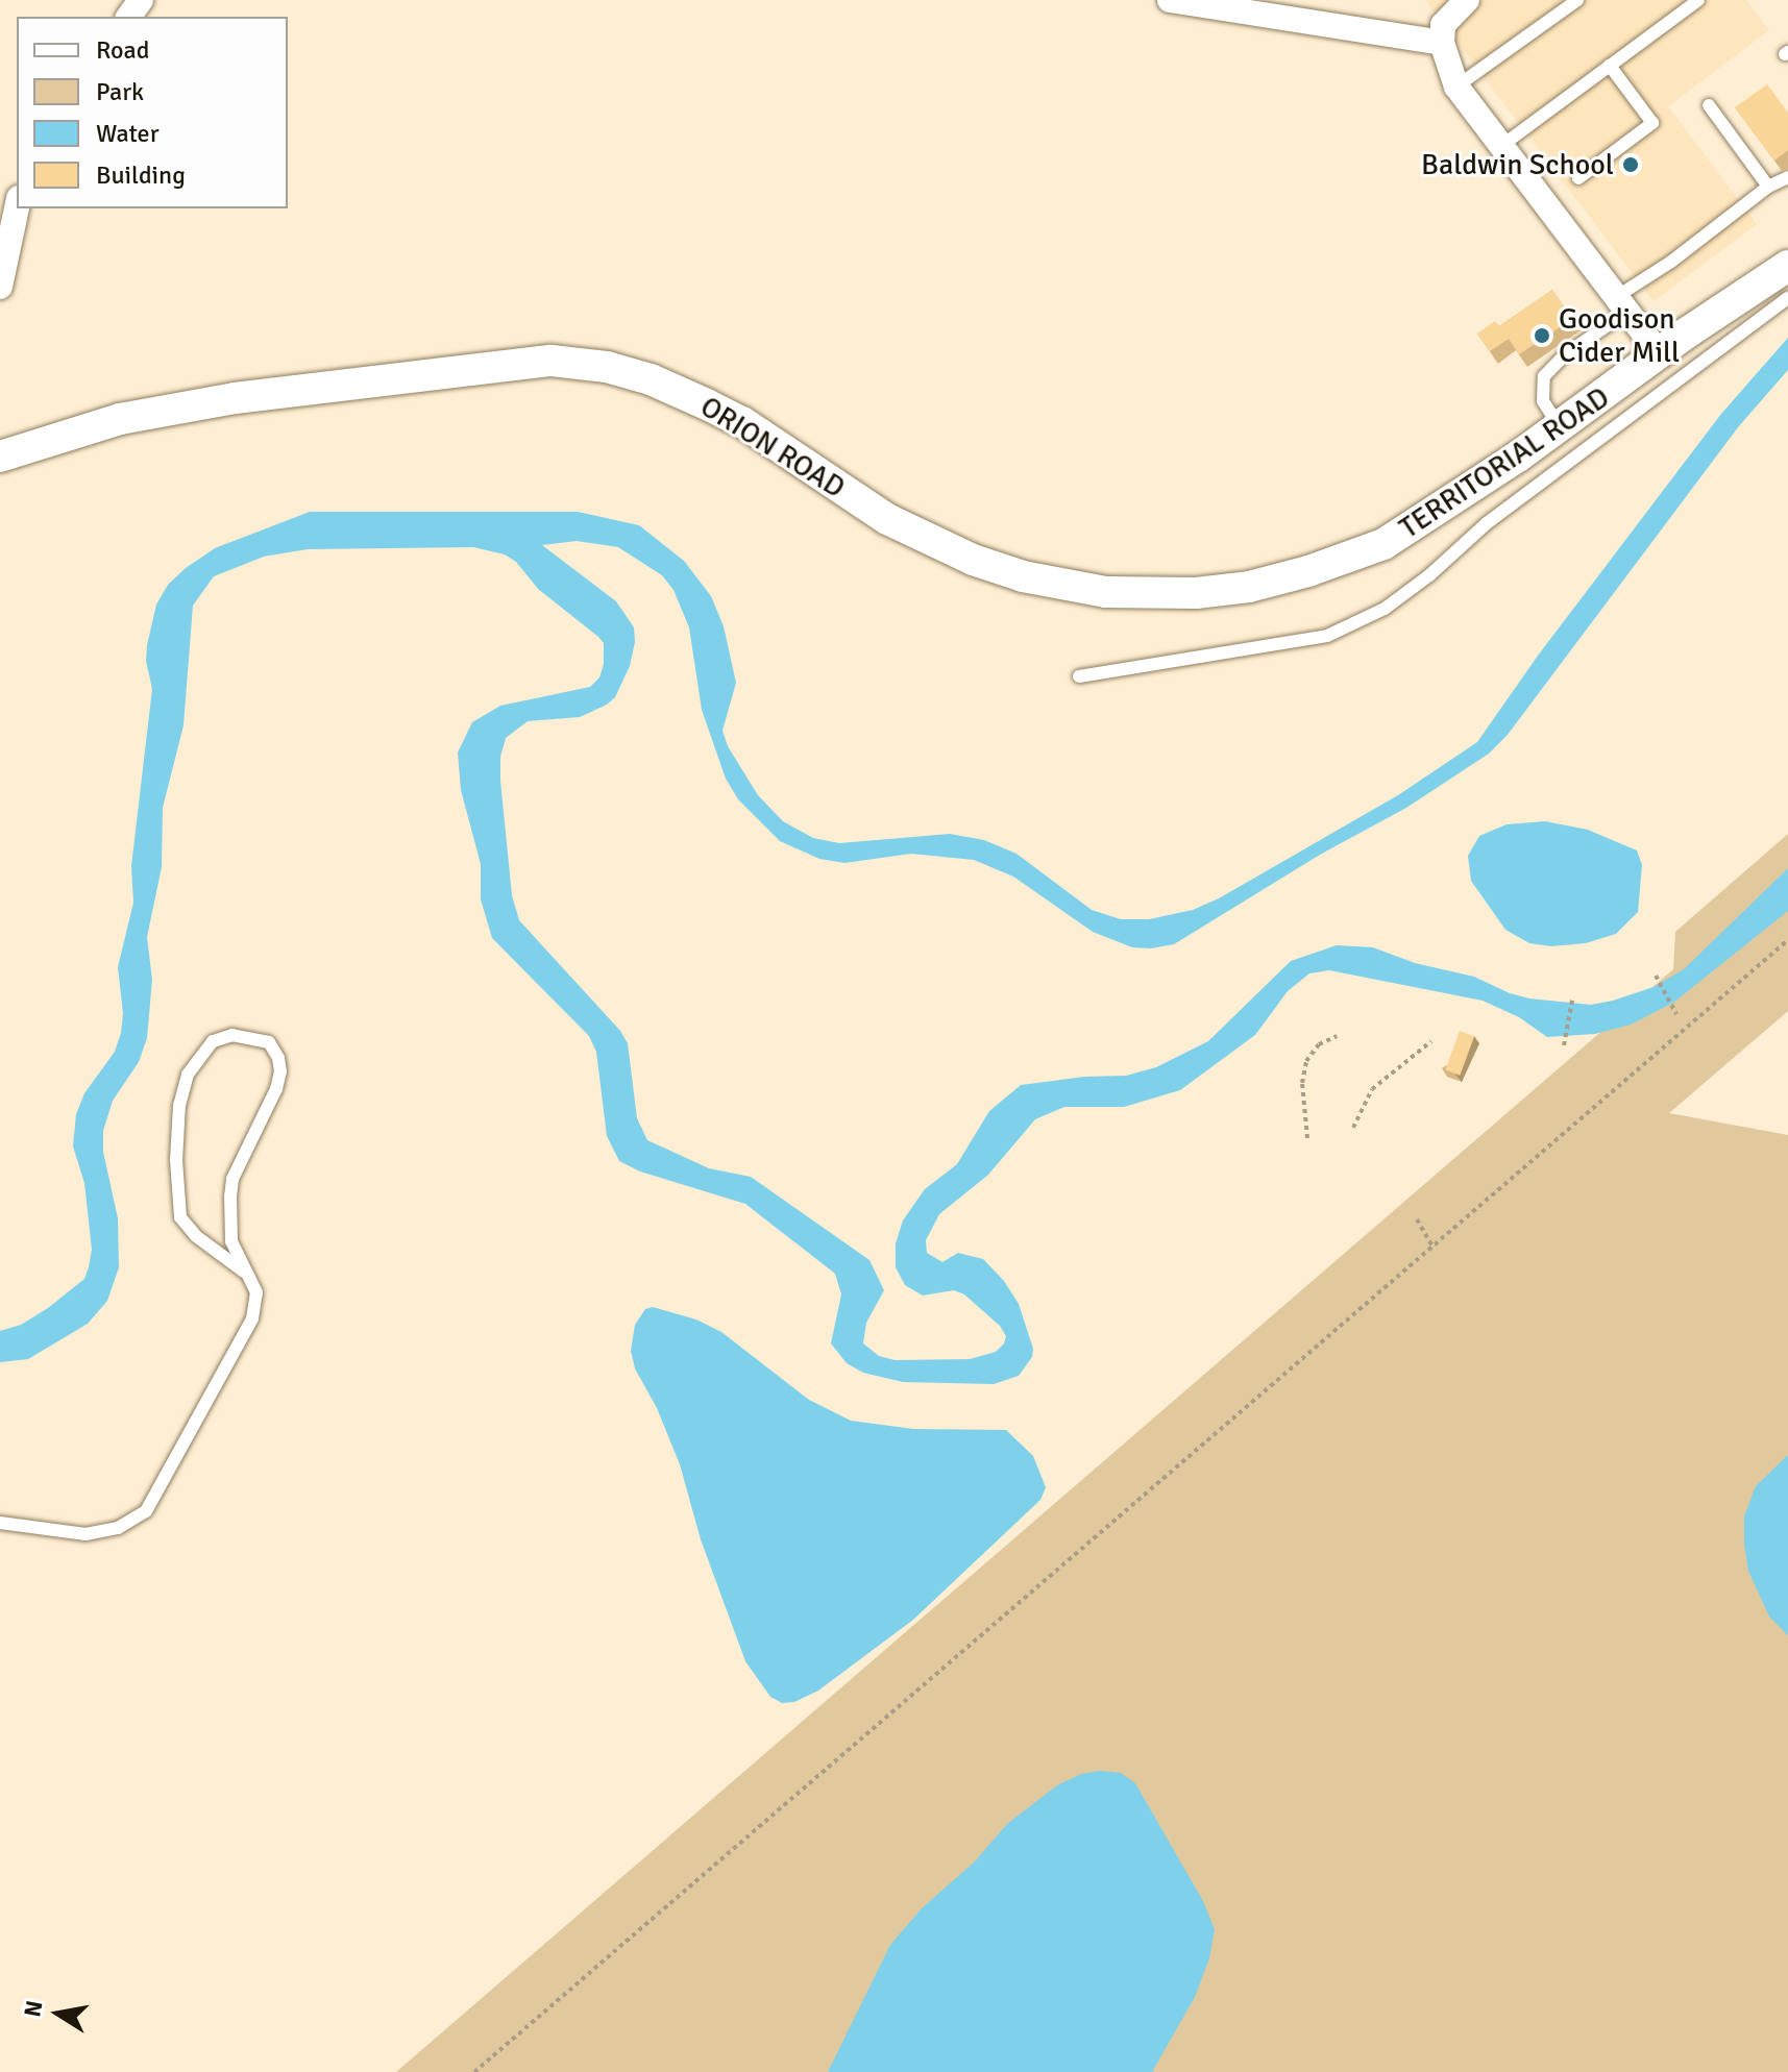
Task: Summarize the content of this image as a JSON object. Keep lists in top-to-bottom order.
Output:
{
  "streets": {
    "street": ["ORION ROAD", "TERRITORIAL ROAD"]
  },
  "crossings": [
    ["ORION ROAD", "TERRITORIAL ROAD"]
  ],
  "places": ["Baldwin School", "Goodison Cider Mill"],
  "legend": [
    "Road",
    "Park",
    "Water",
    "Building"
  ],
  "north": "left"
}
